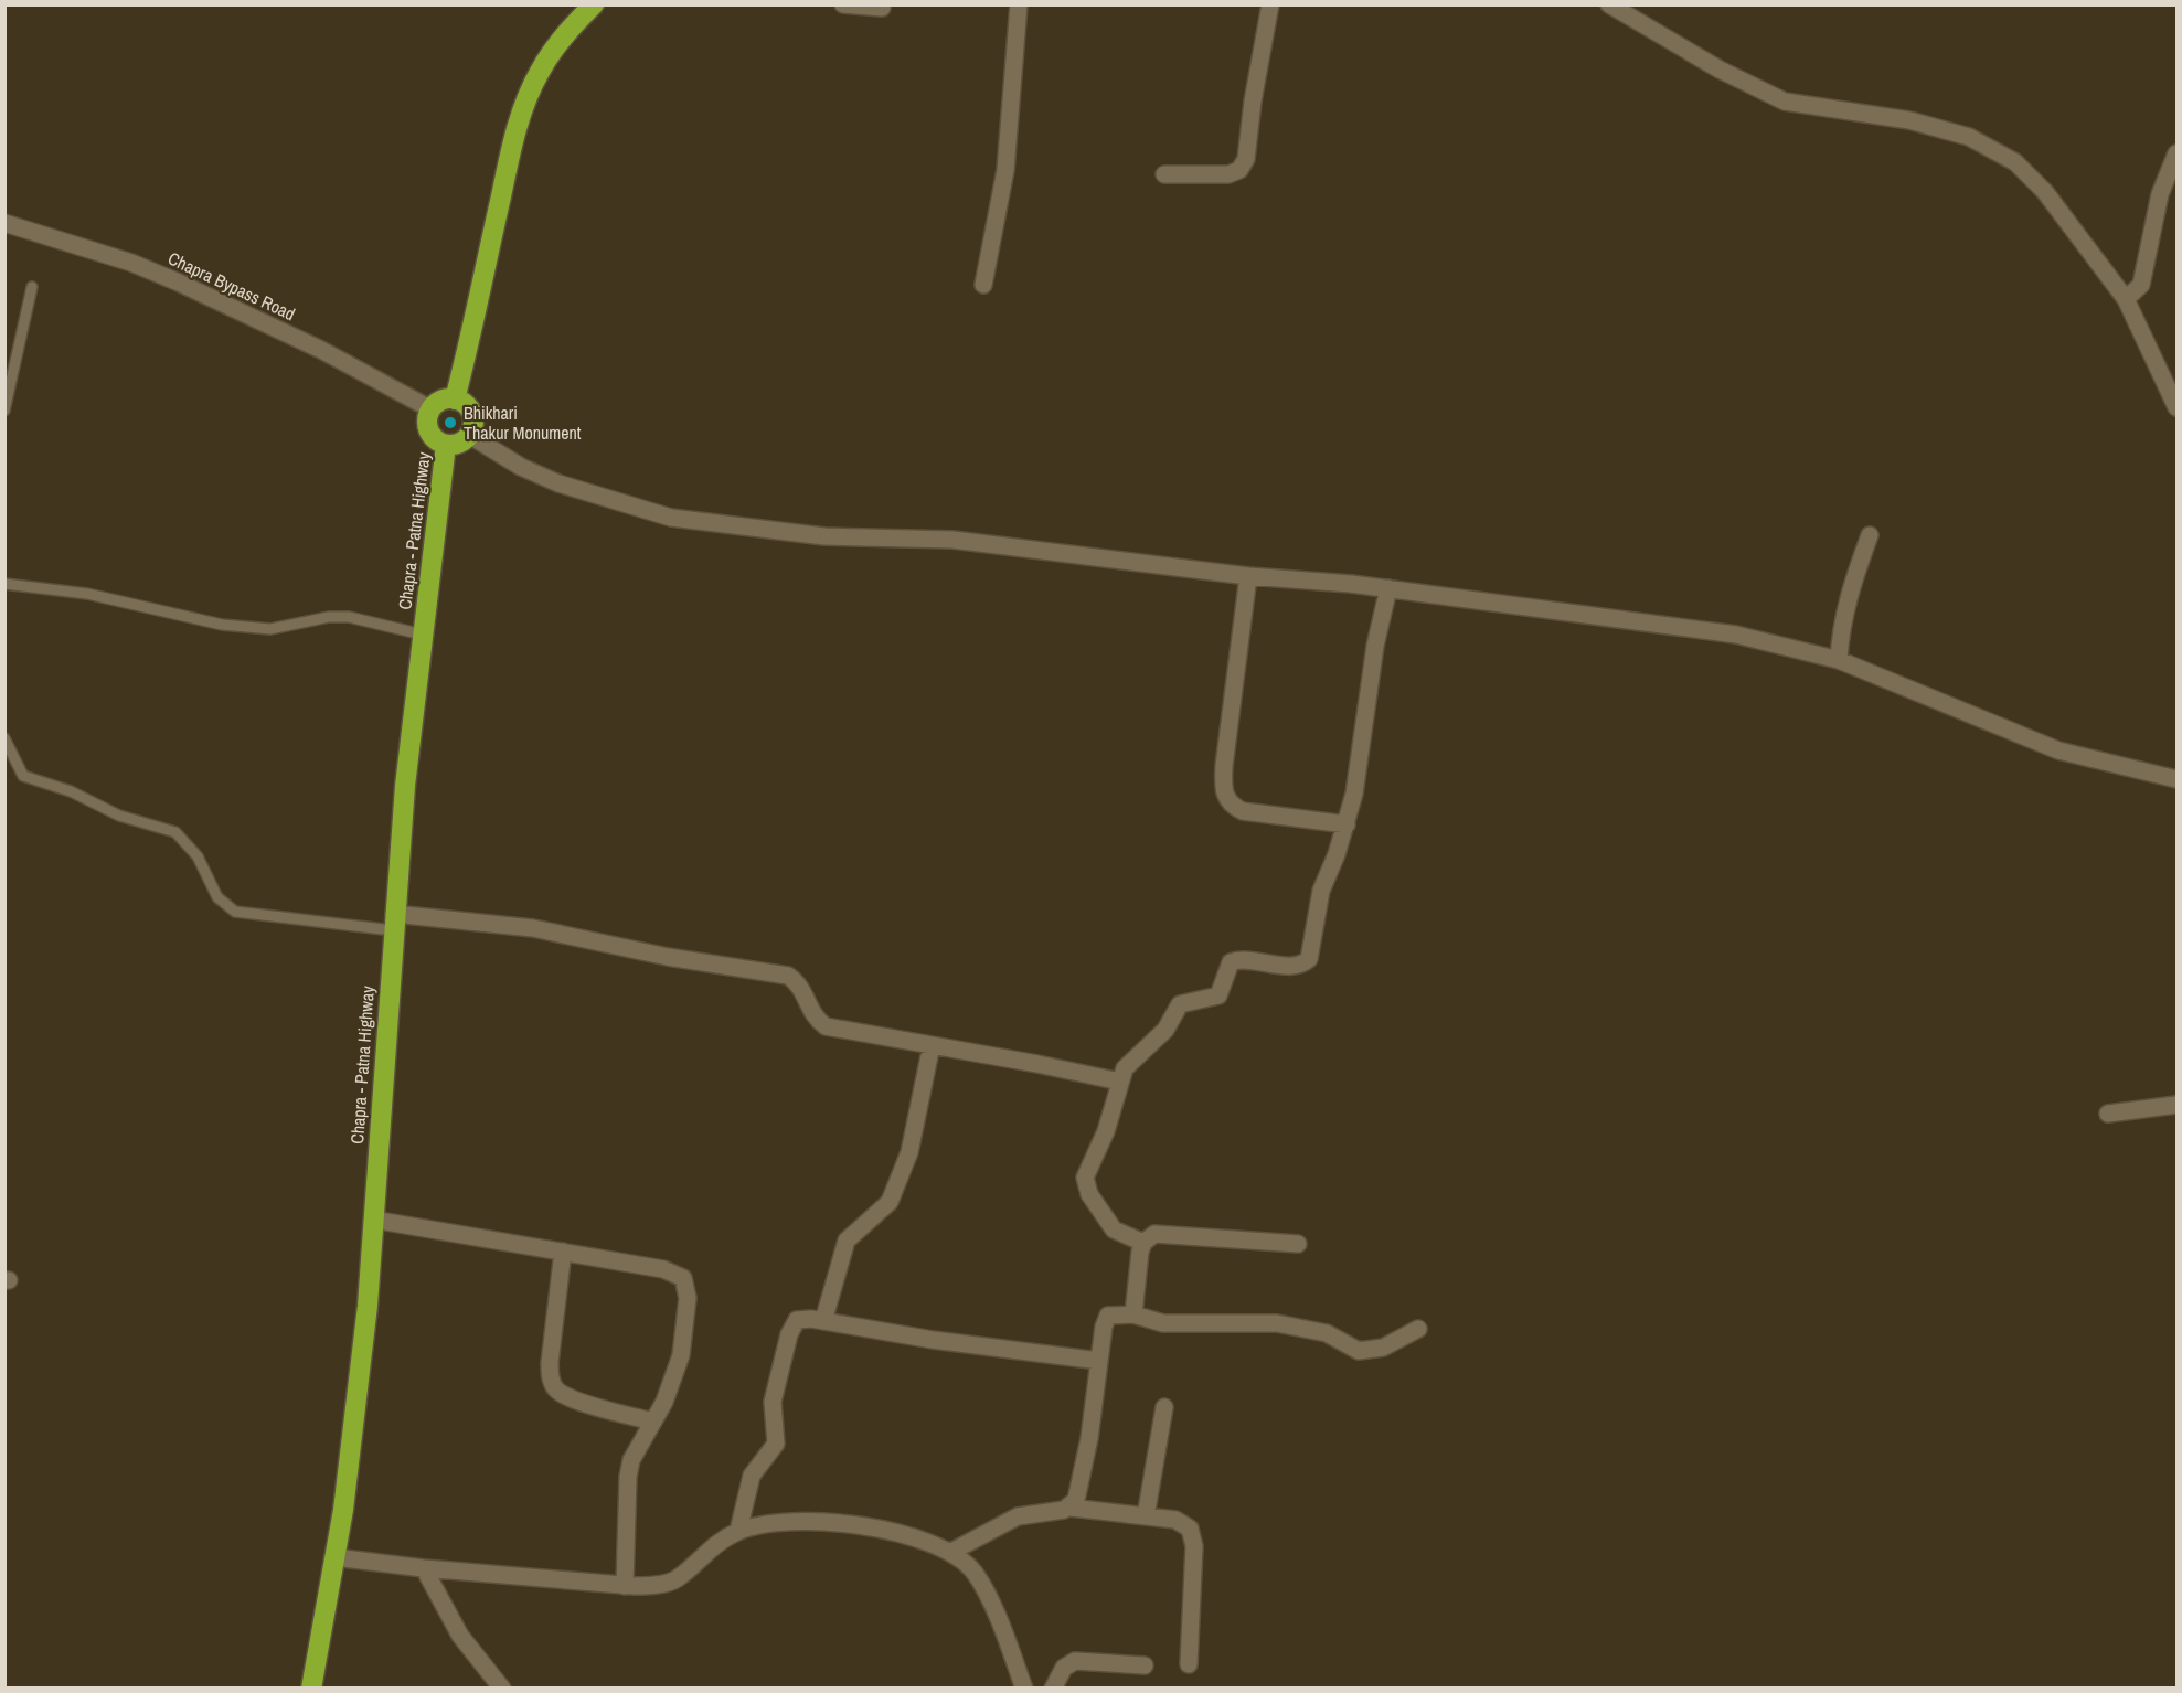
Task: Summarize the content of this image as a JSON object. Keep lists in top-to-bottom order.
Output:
{
  "streets": {
    "highway": ["Chapra - Patna Highway"],
    "street": ["Chapra Bypass Road"]
  },
  "crossings": [
    ["Chapra Bypass Road", "Chapra - Patna Highway"]
  ],
  "places": ["Bhikhari Thakur Monument"]
}
